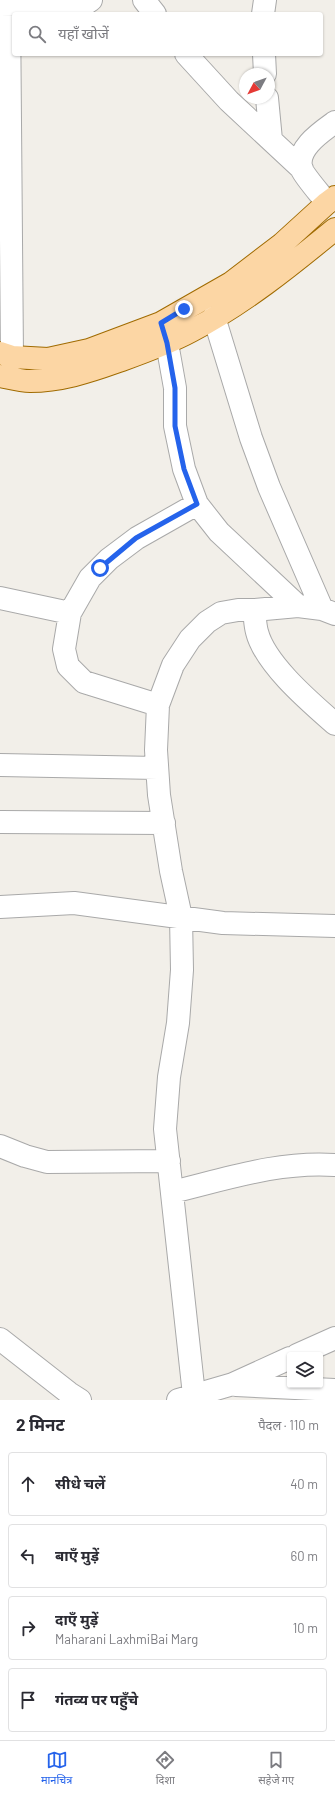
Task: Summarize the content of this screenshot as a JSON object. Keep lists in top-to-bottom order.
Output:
{
  "north": "bottom left",
  "page": {
    "search": "यहाँ खोजें",
    "heading": ["2 मिनट", "पैदल · 110 m"],
    "list": [
      ["सीधे चलें", "40 m"],
      ["बाएँ मुड़ें", "60 m"],
      ["दाएँ मुड़ें", "Maharani LaxhmiBai Marg", "10 m"],
      "गंतव्य पर पहुँचे"
    ],
    "nav": ["मानचित्र", "दिशा", "सहेजे गए"]
  }
}
